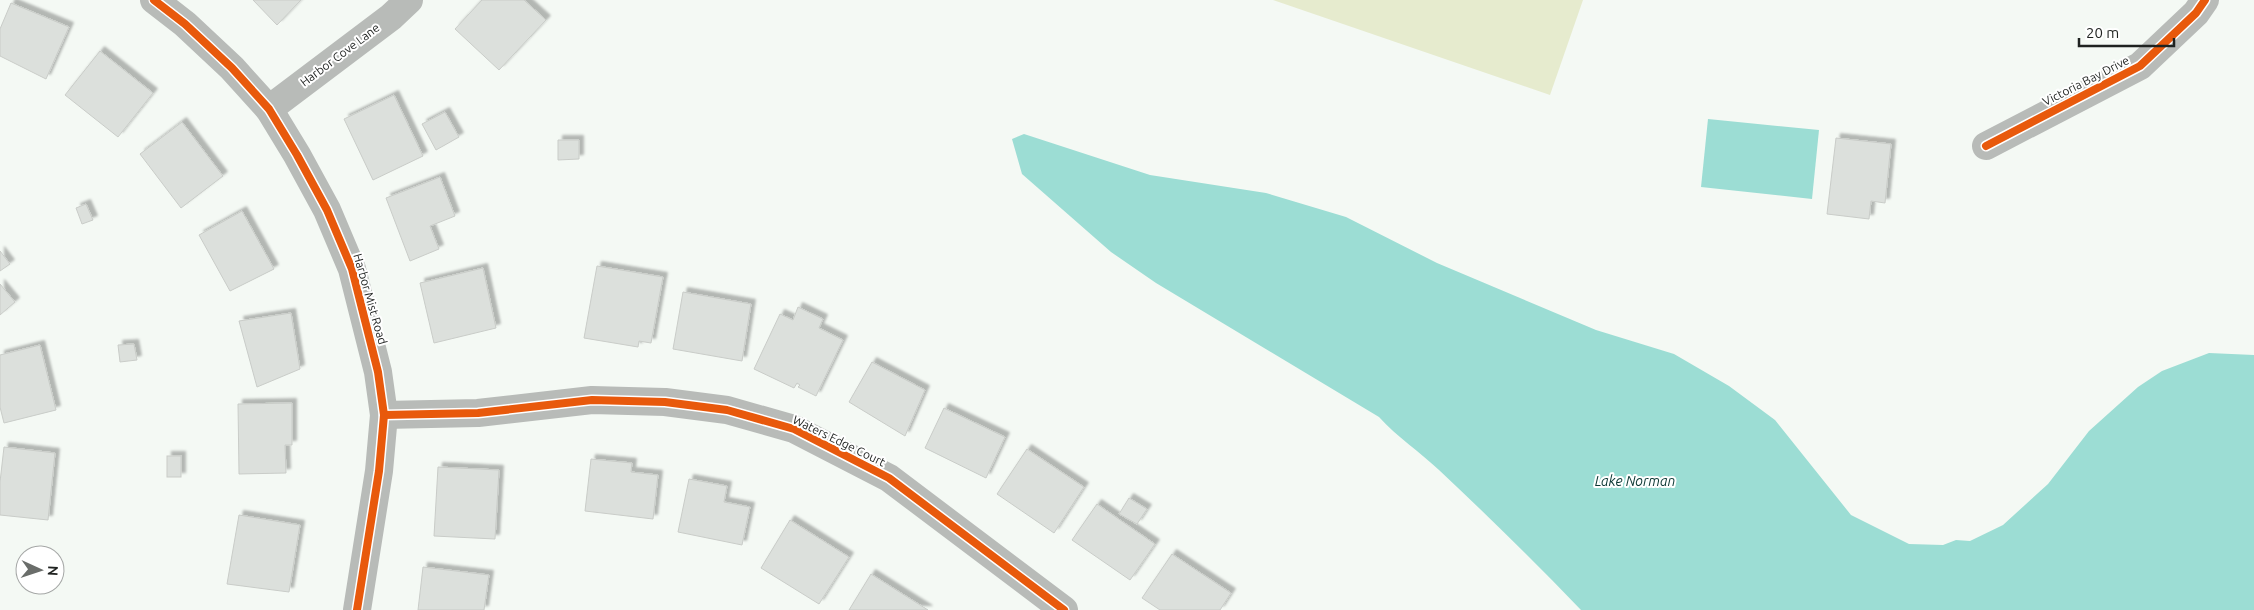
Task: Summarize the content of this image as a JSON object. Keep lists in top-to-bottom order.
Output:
{
  "streets": {
    "street": [
      "Harbor Cove Lane",
      "Victoria Bay Drive",
      "Harbor Mist Road",
      "Waters Edge Court"
    ]
  },
  "crossings": [
    ["Harbor Cove Lane", "Harbor Mist Road"],
    ["Harbor Mist Road", "Waters Edge Court"]
  ],
  "water": ["Lake Norman"],
  "scale_bar": "20 m",
  "north": "right"
}
